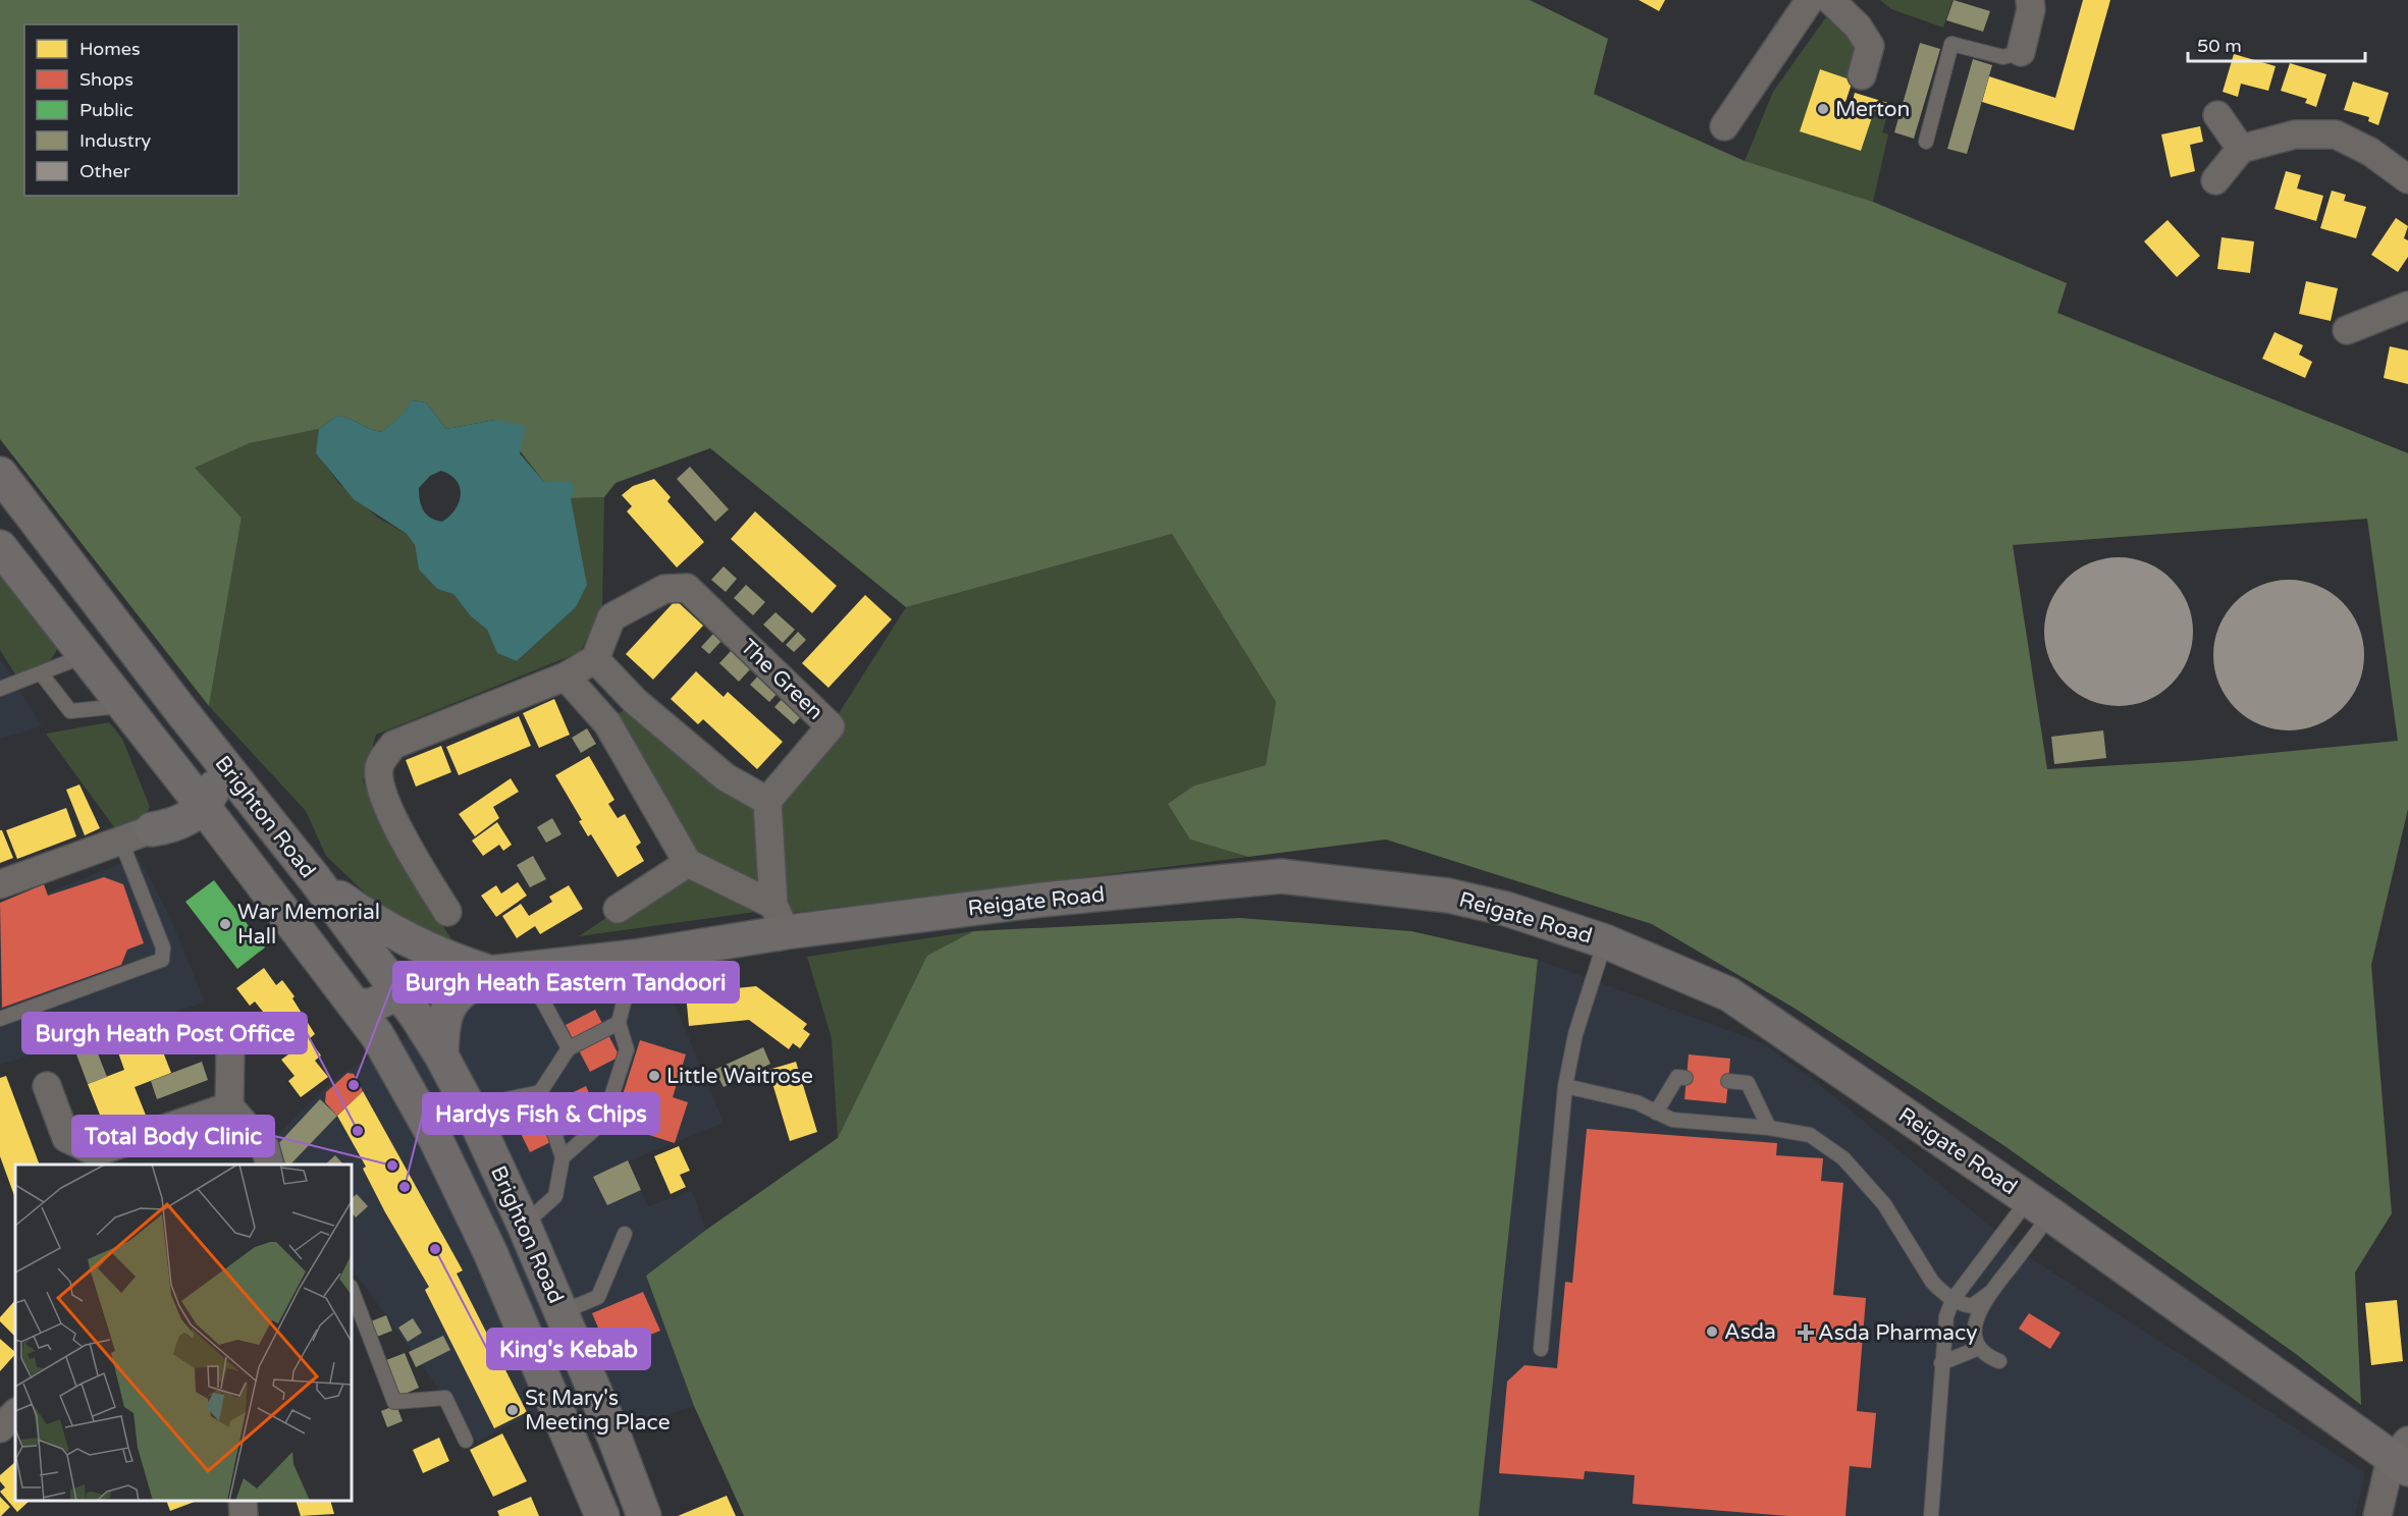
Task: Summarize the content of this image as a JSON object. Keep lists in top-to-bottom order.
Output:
{
  "streets": {
    "highway": ["Brighton Road", "Reigate Road"],
    "street": ["The Green"]
  },
  "crossings": [
    ["Brighton Road", "Reigate Road"]
  ],
  "places": {
    "other": [
      "Merton",
      "War Memorial Hall",
      "Little Waitrose",
      "Burgh Heath Eastern Tandoori",
      "Burgh Heath Post Office",
      "Total Body Clinic",
      "Hardys Fish & Chips",
      "King's Kebab",
      "Asda",
      "St Mary's Meeting Place"
    ],
    "health": ["Asda Pharmacy"]
  },
  "legend": [
    "Homes",
    "Shops",
    "Public",
    "Industry",
    "Other"
  ],
  "scale_bar": "50 m"
}
